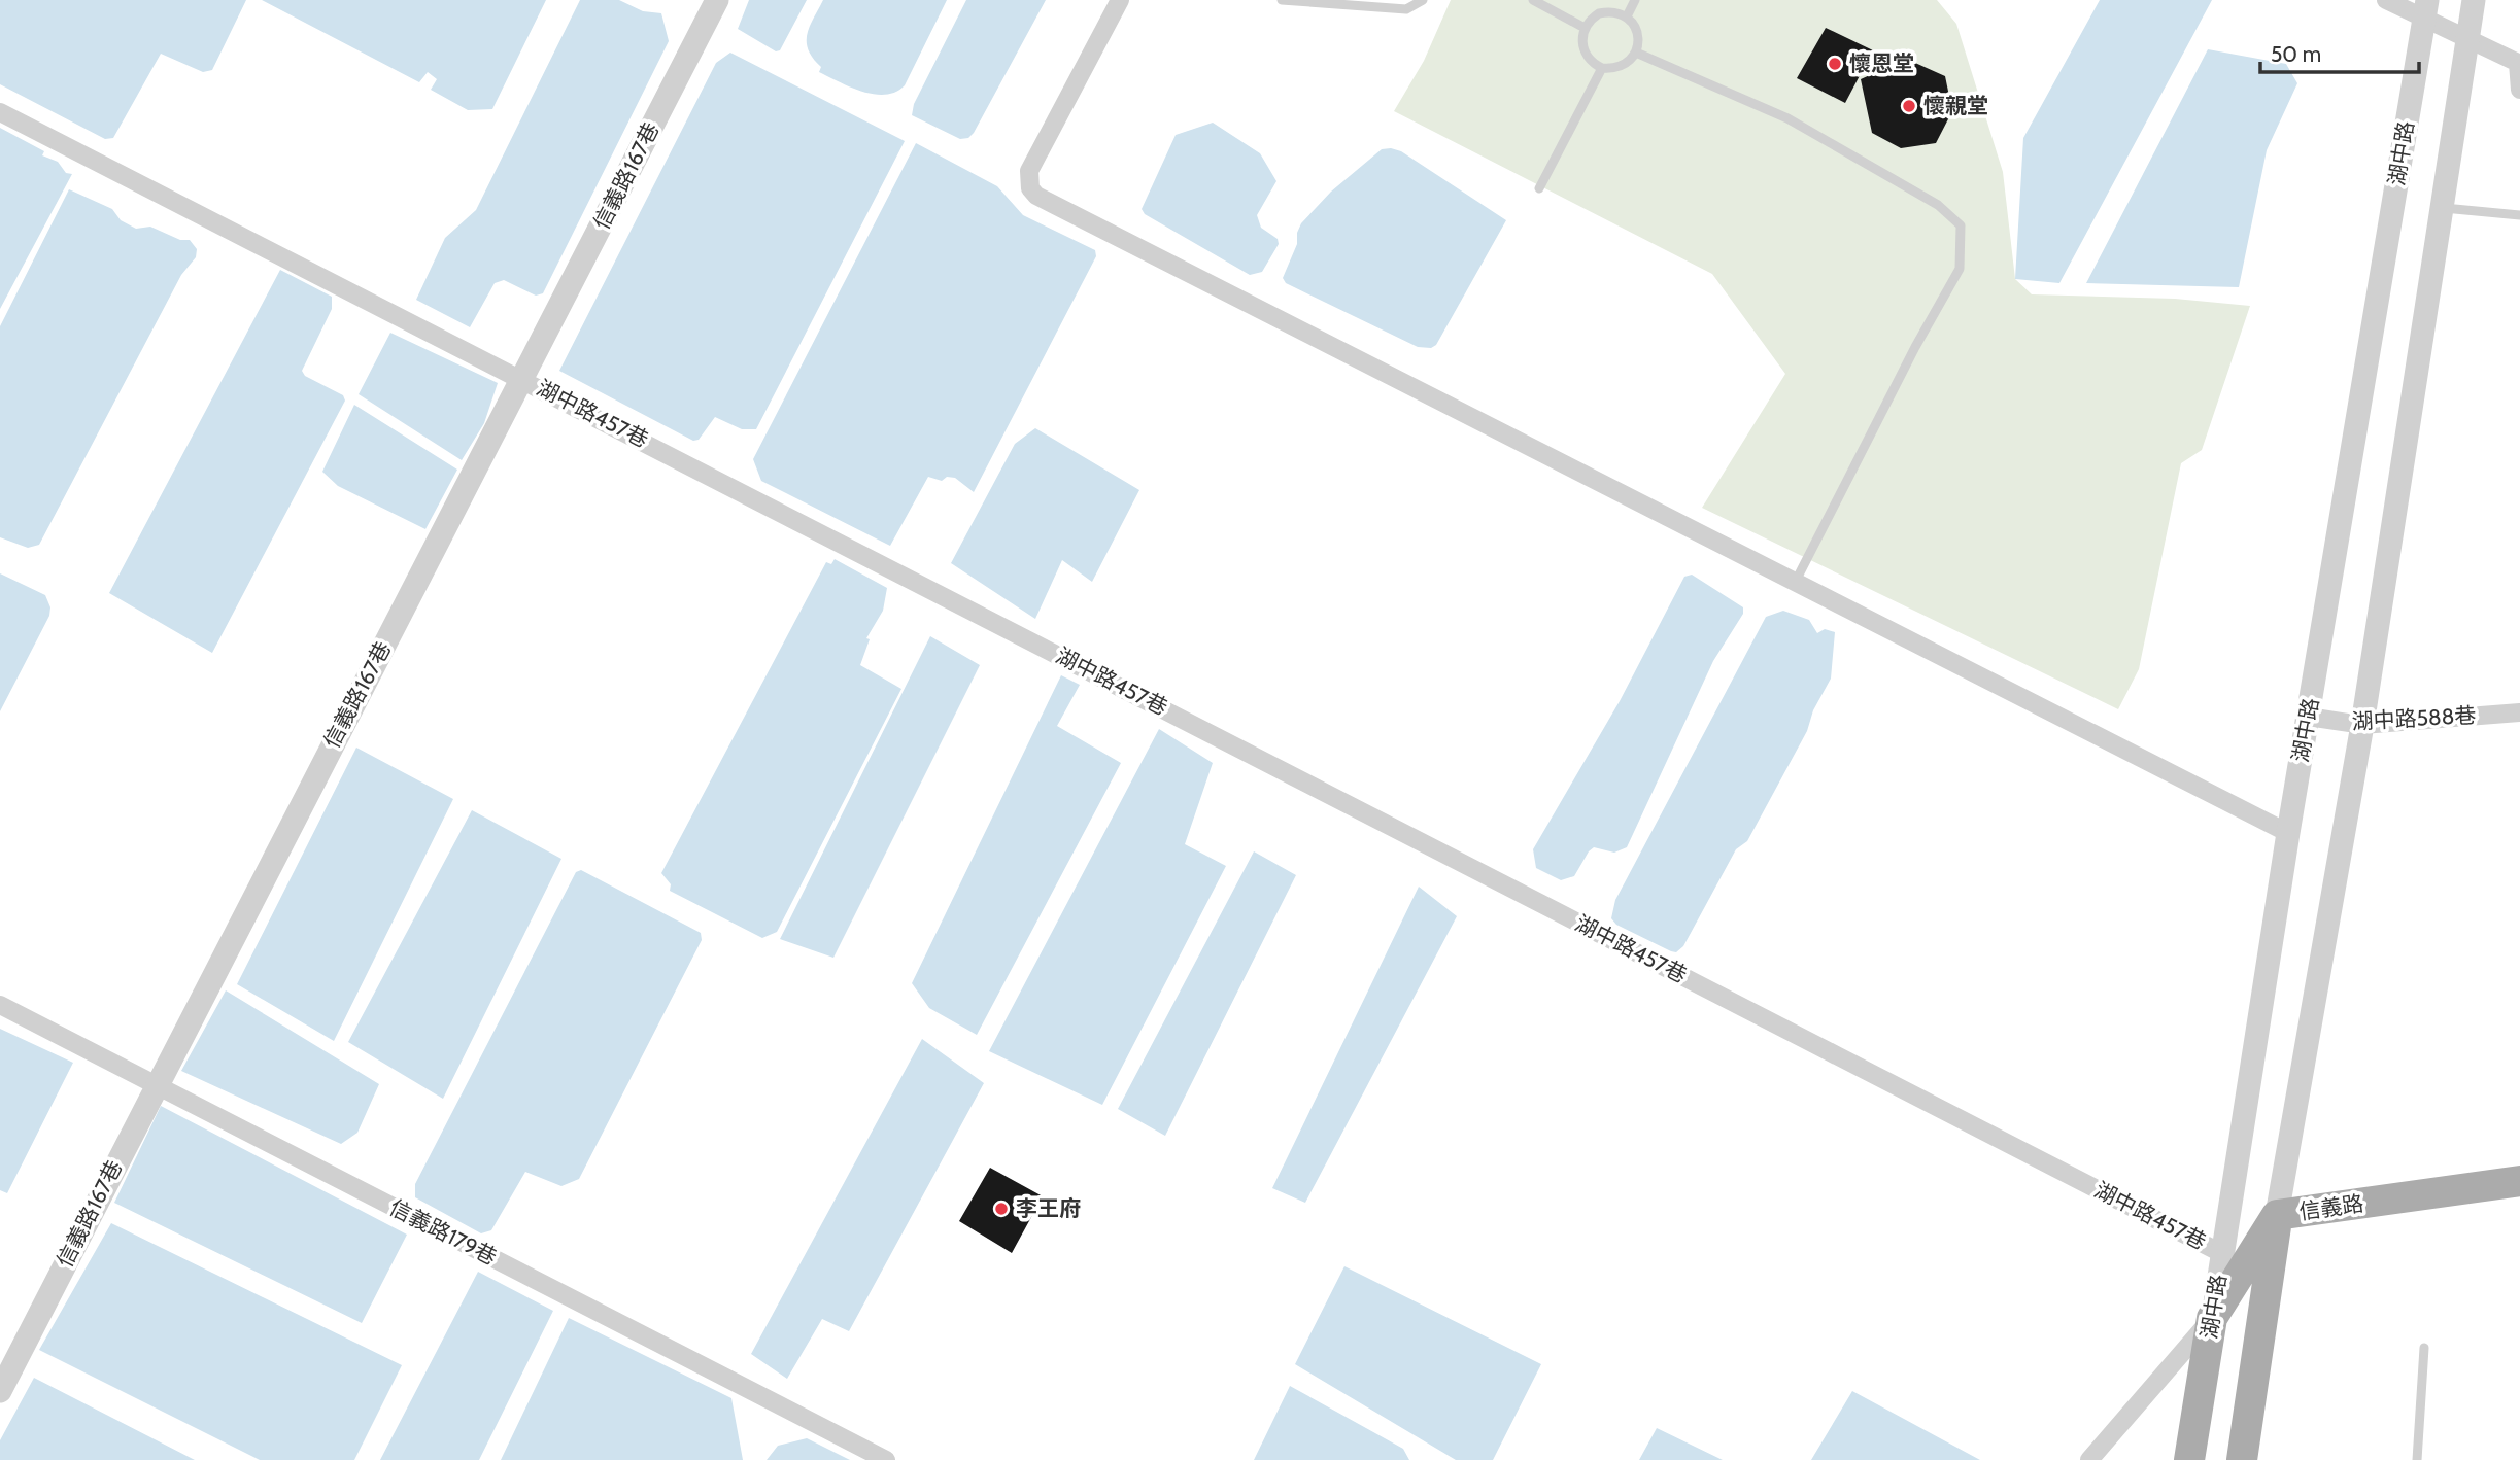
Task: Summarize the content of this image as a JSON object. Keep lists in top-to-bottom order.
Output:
{
  "streets": {
    "main road": ["湖中路", "信義路"],
    "street": [
      "信義路167巷",
      "湖中路457巷",
      "湖中路588巷",
      "信義路179巷"
    ]
  },
  "crossings": [
    ["湖中路", "湖中路457巷"],
    ["湖中路", "湖中路588巷"],
    ["湖中路", "信義路"],
    ["信義路167巷", "湖中路457巷"],
    ["信義路167巷", "信義路179巷"]
  ],
  "places": ["懷恩堂", "懷親堂", "李王府"],
  "scale_bar": "50 m"
}
